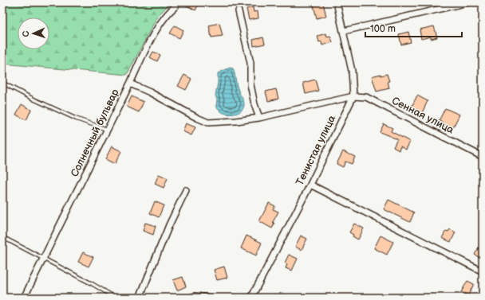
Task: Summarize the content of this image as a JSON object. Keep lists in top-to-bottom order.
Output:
{
  "streets": {
    "street": ["Сенная улица", "Солнечный бульвар", "Тенистая улица"]
  },
  "crossings": [
    ["Сенная улица", "Солнечный бульвар"],
    ["Сенная улица", "Тенистая улица"],
    ["Солнечный бульвар", "Тенистая улица"]
  ],
  "scale_bar": "100 m",
  "north": "left"
}
